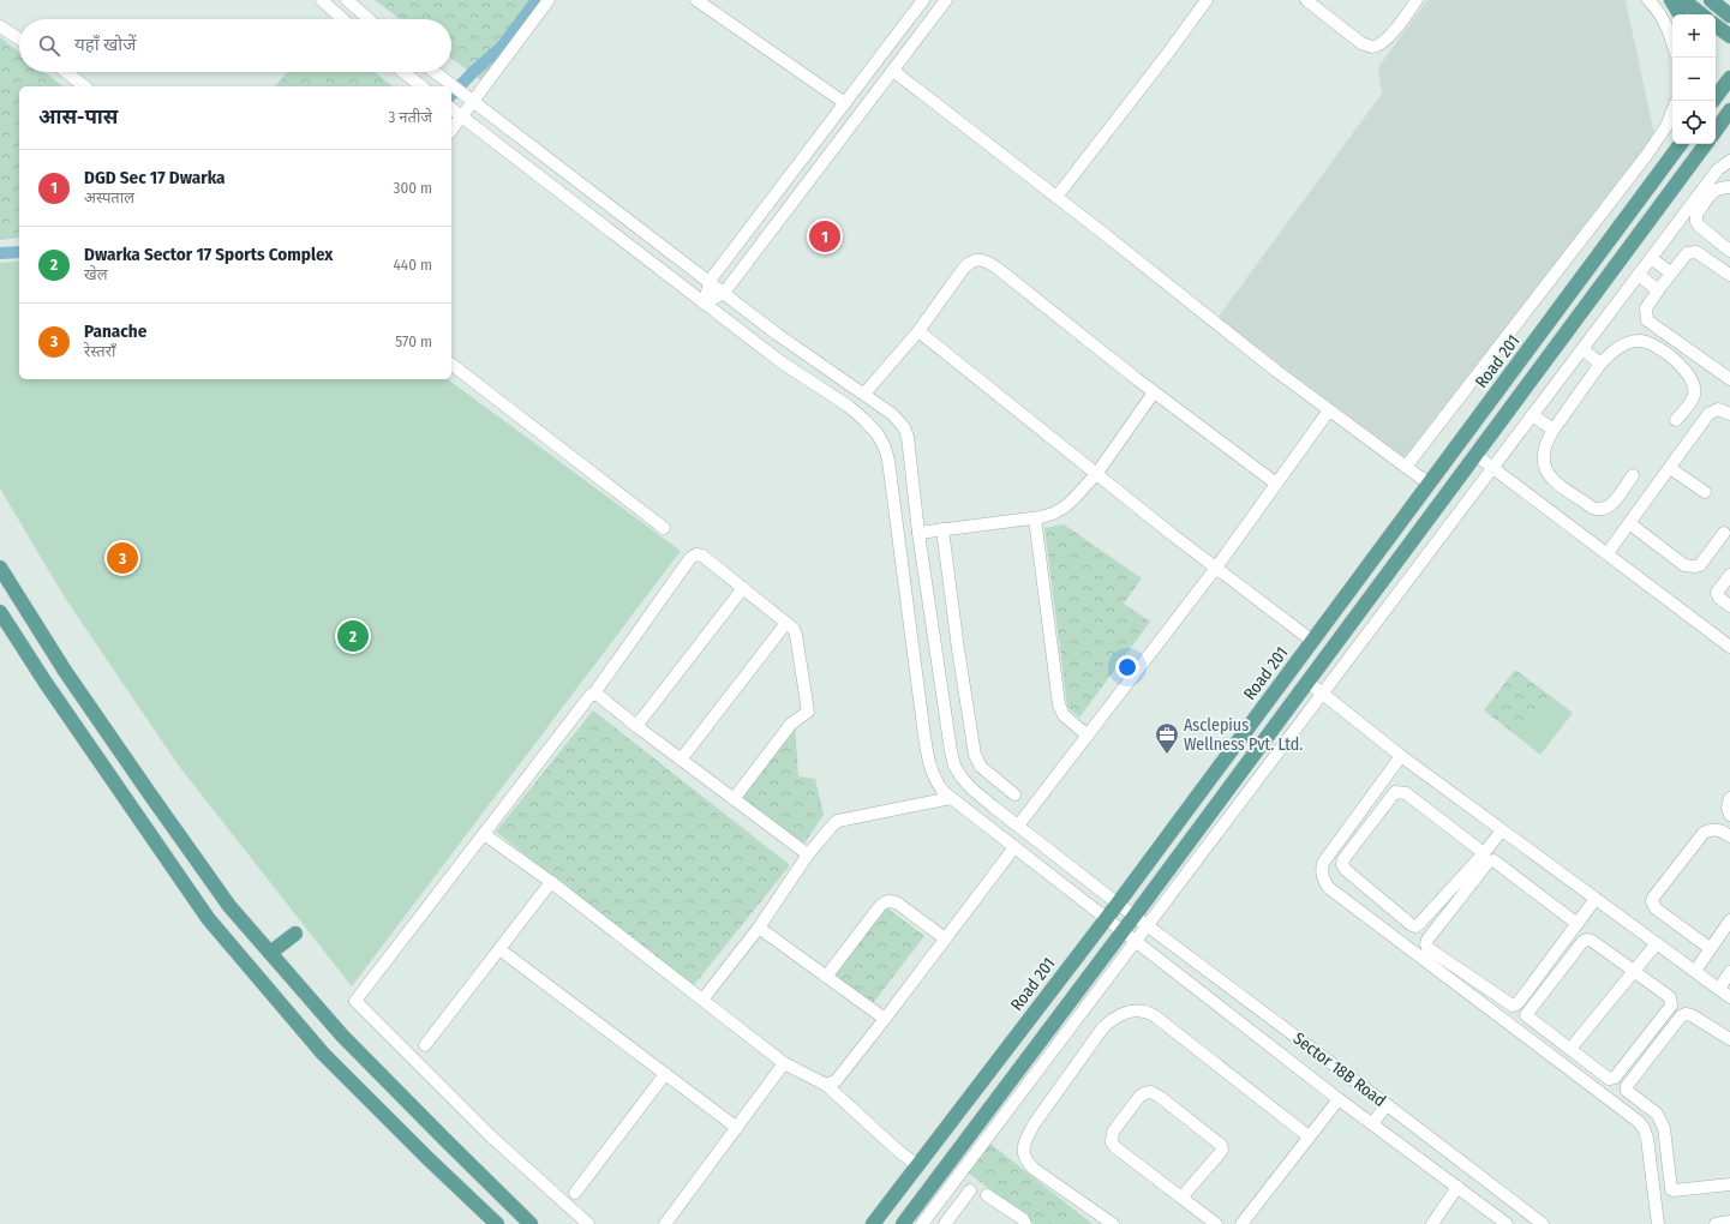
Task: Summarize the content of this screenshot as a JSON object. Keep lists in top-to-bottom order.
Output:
{
  "streets": {
    "main road": ["Road 201"],
    "street": ["Sector 18B Road"]
  },
  "crossings": [
    ["Road 201", "Sector 18B Road"]
  ],
  "places": {
    "office": ["Asclepius Wellness Pvt. Ltd."]
  },
  "page": {
    "map_buttons": ["+", "−"],
    "search": "यहाँ खोजें",
    "heading": ["आस-पास", "3 नतीजे"],
    "list": [
      {
        "mark": "1",
        "name": "DGD Sec 17 Dwarka",
        "note": "अस्पताल",
        "value": "300 m"
      },
      {
        "mark": "2",
        "name": "Dwarka Sector 17 Sports Complex",
        "note": "खेल",
        "value": "440 m"
      },
      {
        "mark": "3",
        "name": "Panache",
        "note": "रेस्तराँ",
        "value": "570 m"
      }
    ],
    "pins": ["1", "3", "2"]
  }
}
